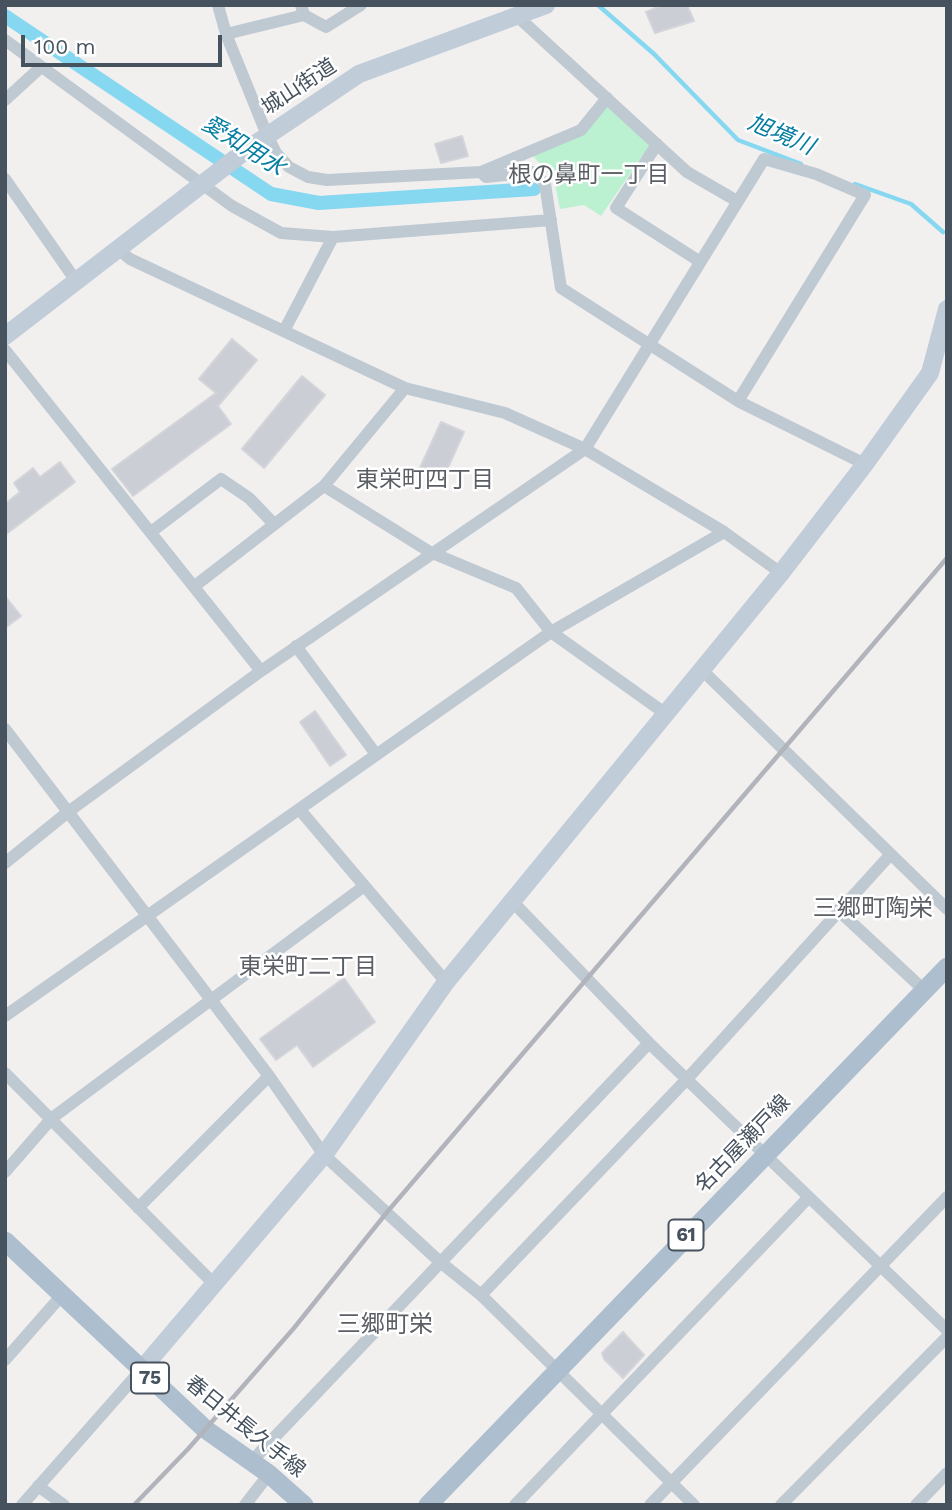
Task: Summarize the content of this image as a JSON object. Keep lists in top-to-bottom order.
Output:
{
  "streets": {
    "main road": [
      "名古屋瀬戸線",
      "61",
      "75",
      "春日井長久手線"
    ],
    "street": ["城山街道"]
  },
  "districts": [
    "根の鼻町一丁目",
    "東栄町四丁目",
    "三郷町陶栄",
    "東栄町二丁目",
    "三郷町栄"
  ],
  "water": ["旭境川", "愛知用水"],
  "scale_bar": "100 m"
}
